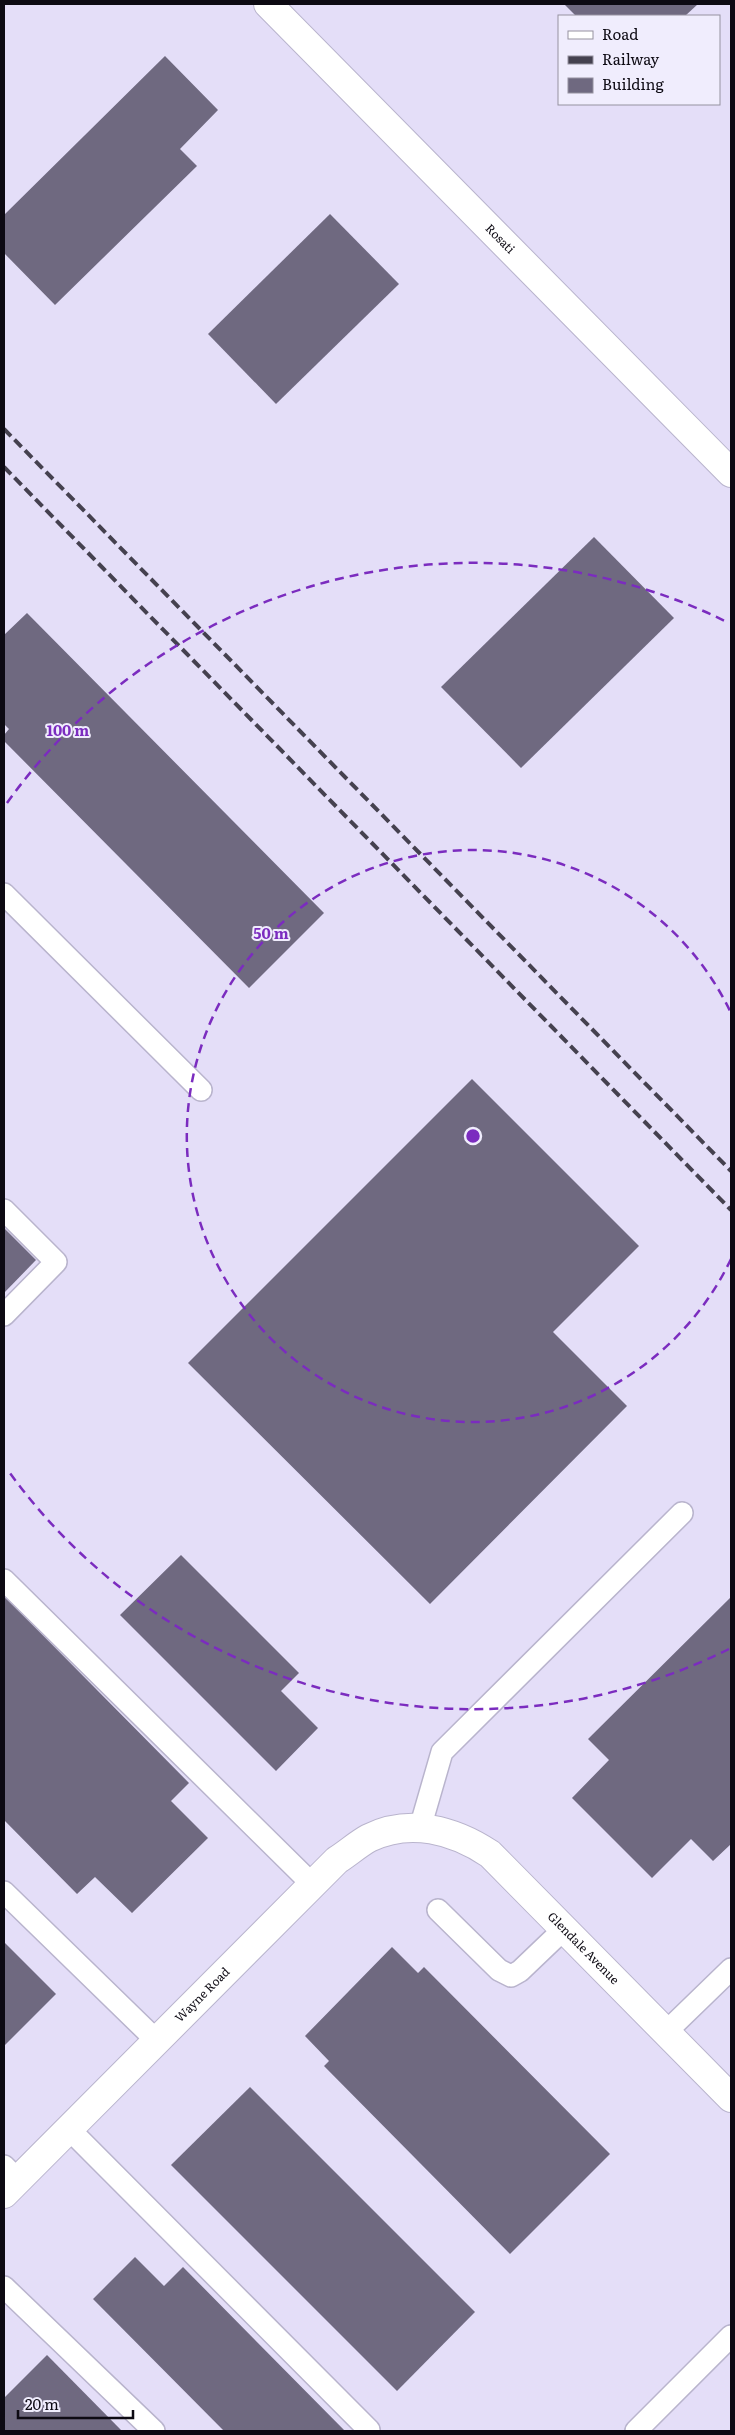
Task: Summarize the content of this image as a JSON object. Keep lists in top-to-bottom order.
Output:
{
  "streets": {
    "street": ["Rosati", "Glendale Avenue", "Wayne Road"]
  },
  "crossings": [
    ["Glendale Avenue", "Wayne Road"]
  ],
  "legend": ["Road", "Railway", "Building"],
  "scale_bar": "20 m",
  "rings": ["100 m", "50 m"]
}
